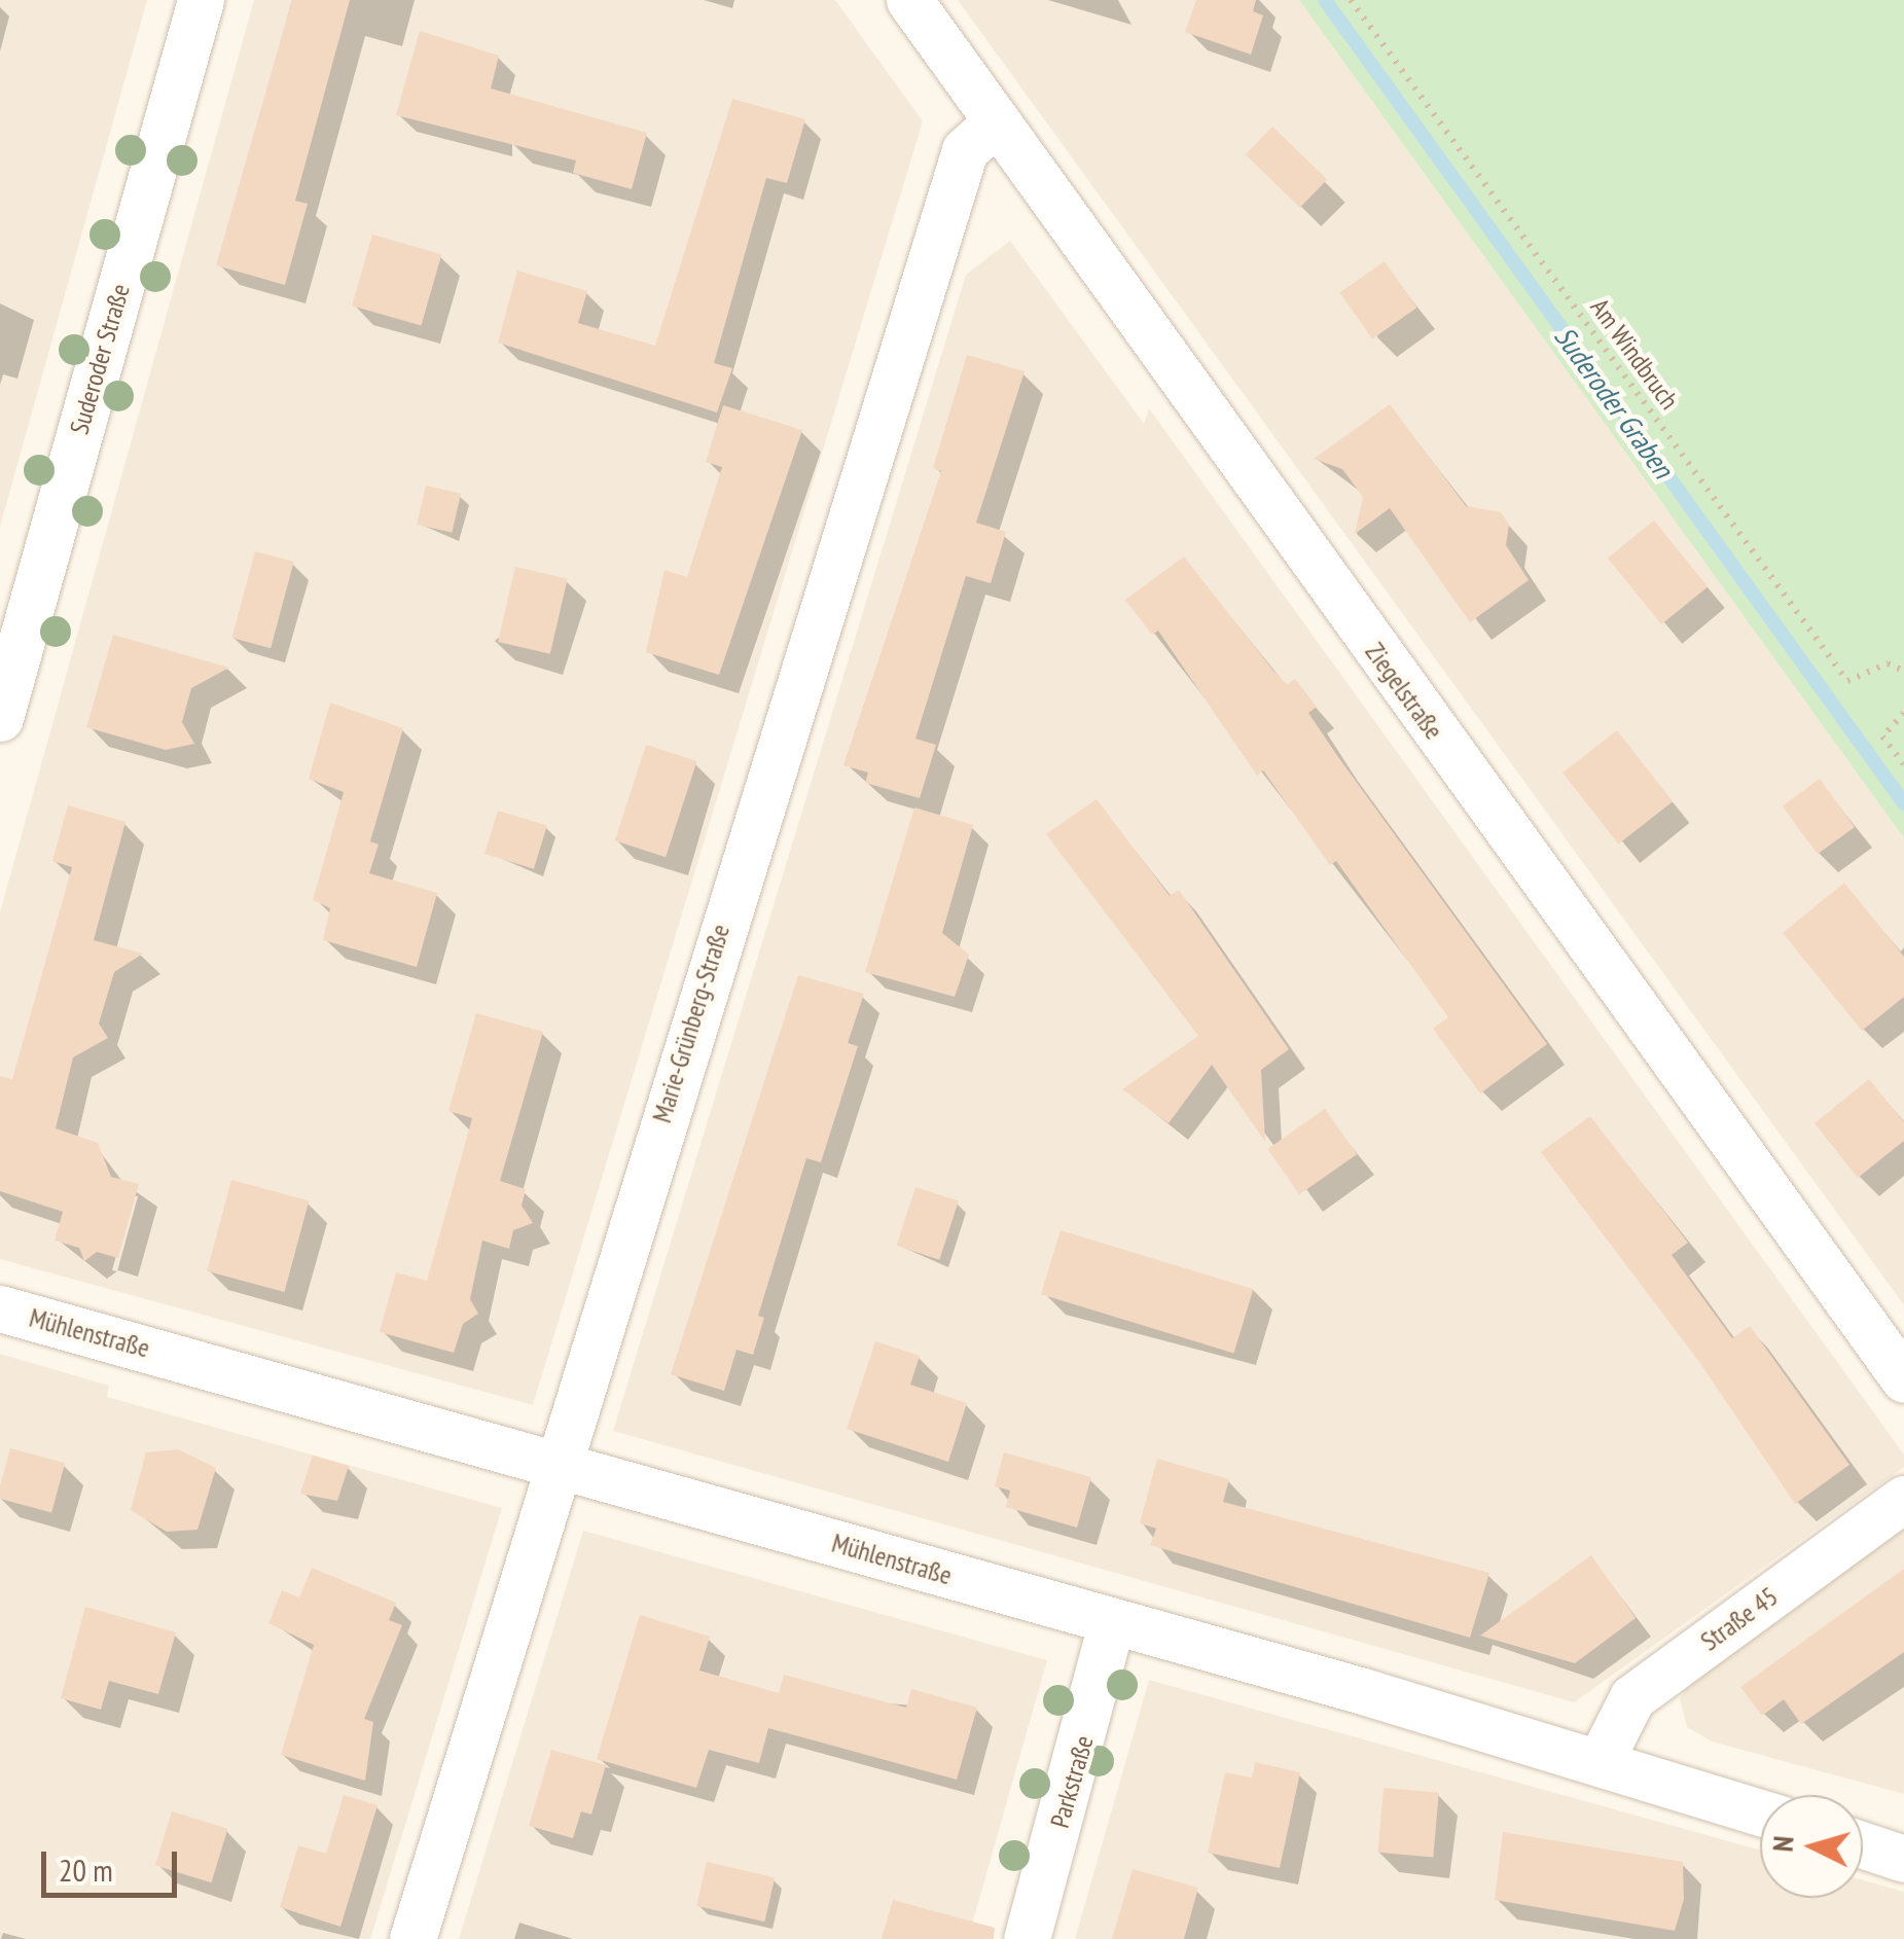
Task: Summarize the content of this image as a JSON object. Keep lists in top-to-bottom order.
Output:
{
  "streets": {
    "street": [
      "Suderoder Straße",
      "Ziegelstraße",
      "Marie-Grünberg-Straße",
      "Mühlenstraße",
      "Straße 45",
      "Parkstraße"
    ],
    "path": ["Am Windbruch"]
  },
  "crossings": [
    ["Ziegelstraße", "Marie-Grünberg-Straße"],
    ["Marie-Grünberg-Straße", "Mühlenstraße"],
    ["Mühlenstraße", "Straße 45"],
    ["Mühlenstraße", "Parkstraße"]
  ],
  "water": ["Suderoder Graben"],
  "scale_bar": "20 m",
  "north": "left"
}
